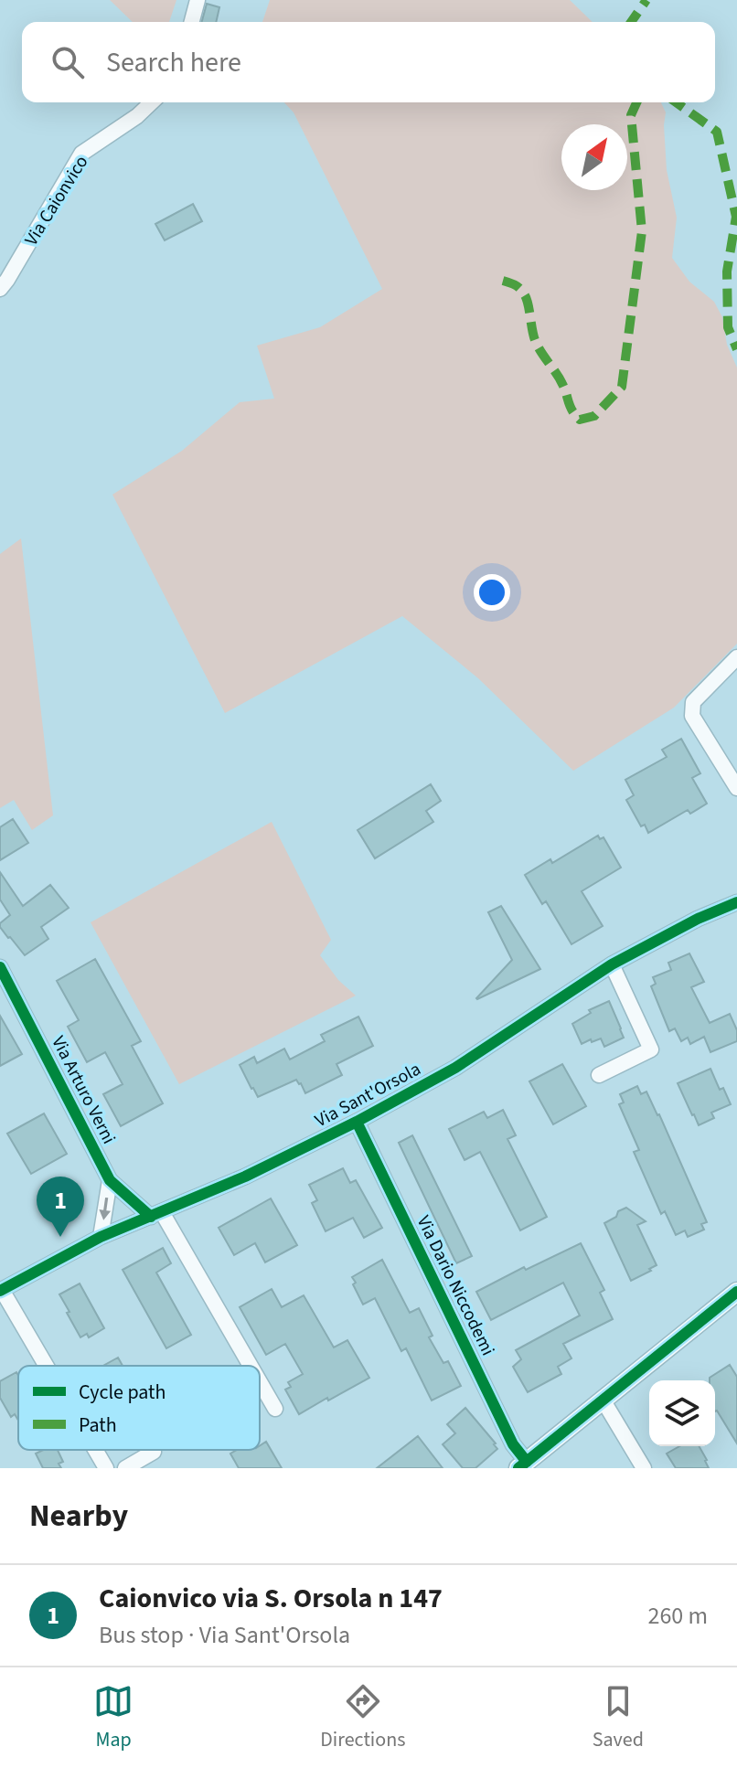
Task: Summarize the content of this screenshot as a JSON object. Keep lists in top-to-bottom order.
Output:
{
  "streets": {
    "street": [
      "Via Caionvico",
      "Via Arturo Verni",
      "Via Sant'Orsola",
      "Via Dario Niccodemi"
    ]
  },
  "crossings": [
    ["Via Arturo Verni", "Via Sant'Orsola"],
    ["Via Sant'Orsola", "Via Dario Niccodemi"]
  ],
  "legend": ["Cycle path", "Path"],
  "north": "top right",
  "page": {
    "search": "Search here",
    "pins": "1",
    "heading": "Nearby",
    "list": [
      {
        "mark": "1",
        "name": "Caionvico via S. Orsola n 147",
        "note": "Bus stop · Via Sant'Orsola",
        "value": "260 m"
      }
    ],
    "nav": ["Map", "Directions", "Saved"]
  }
}
